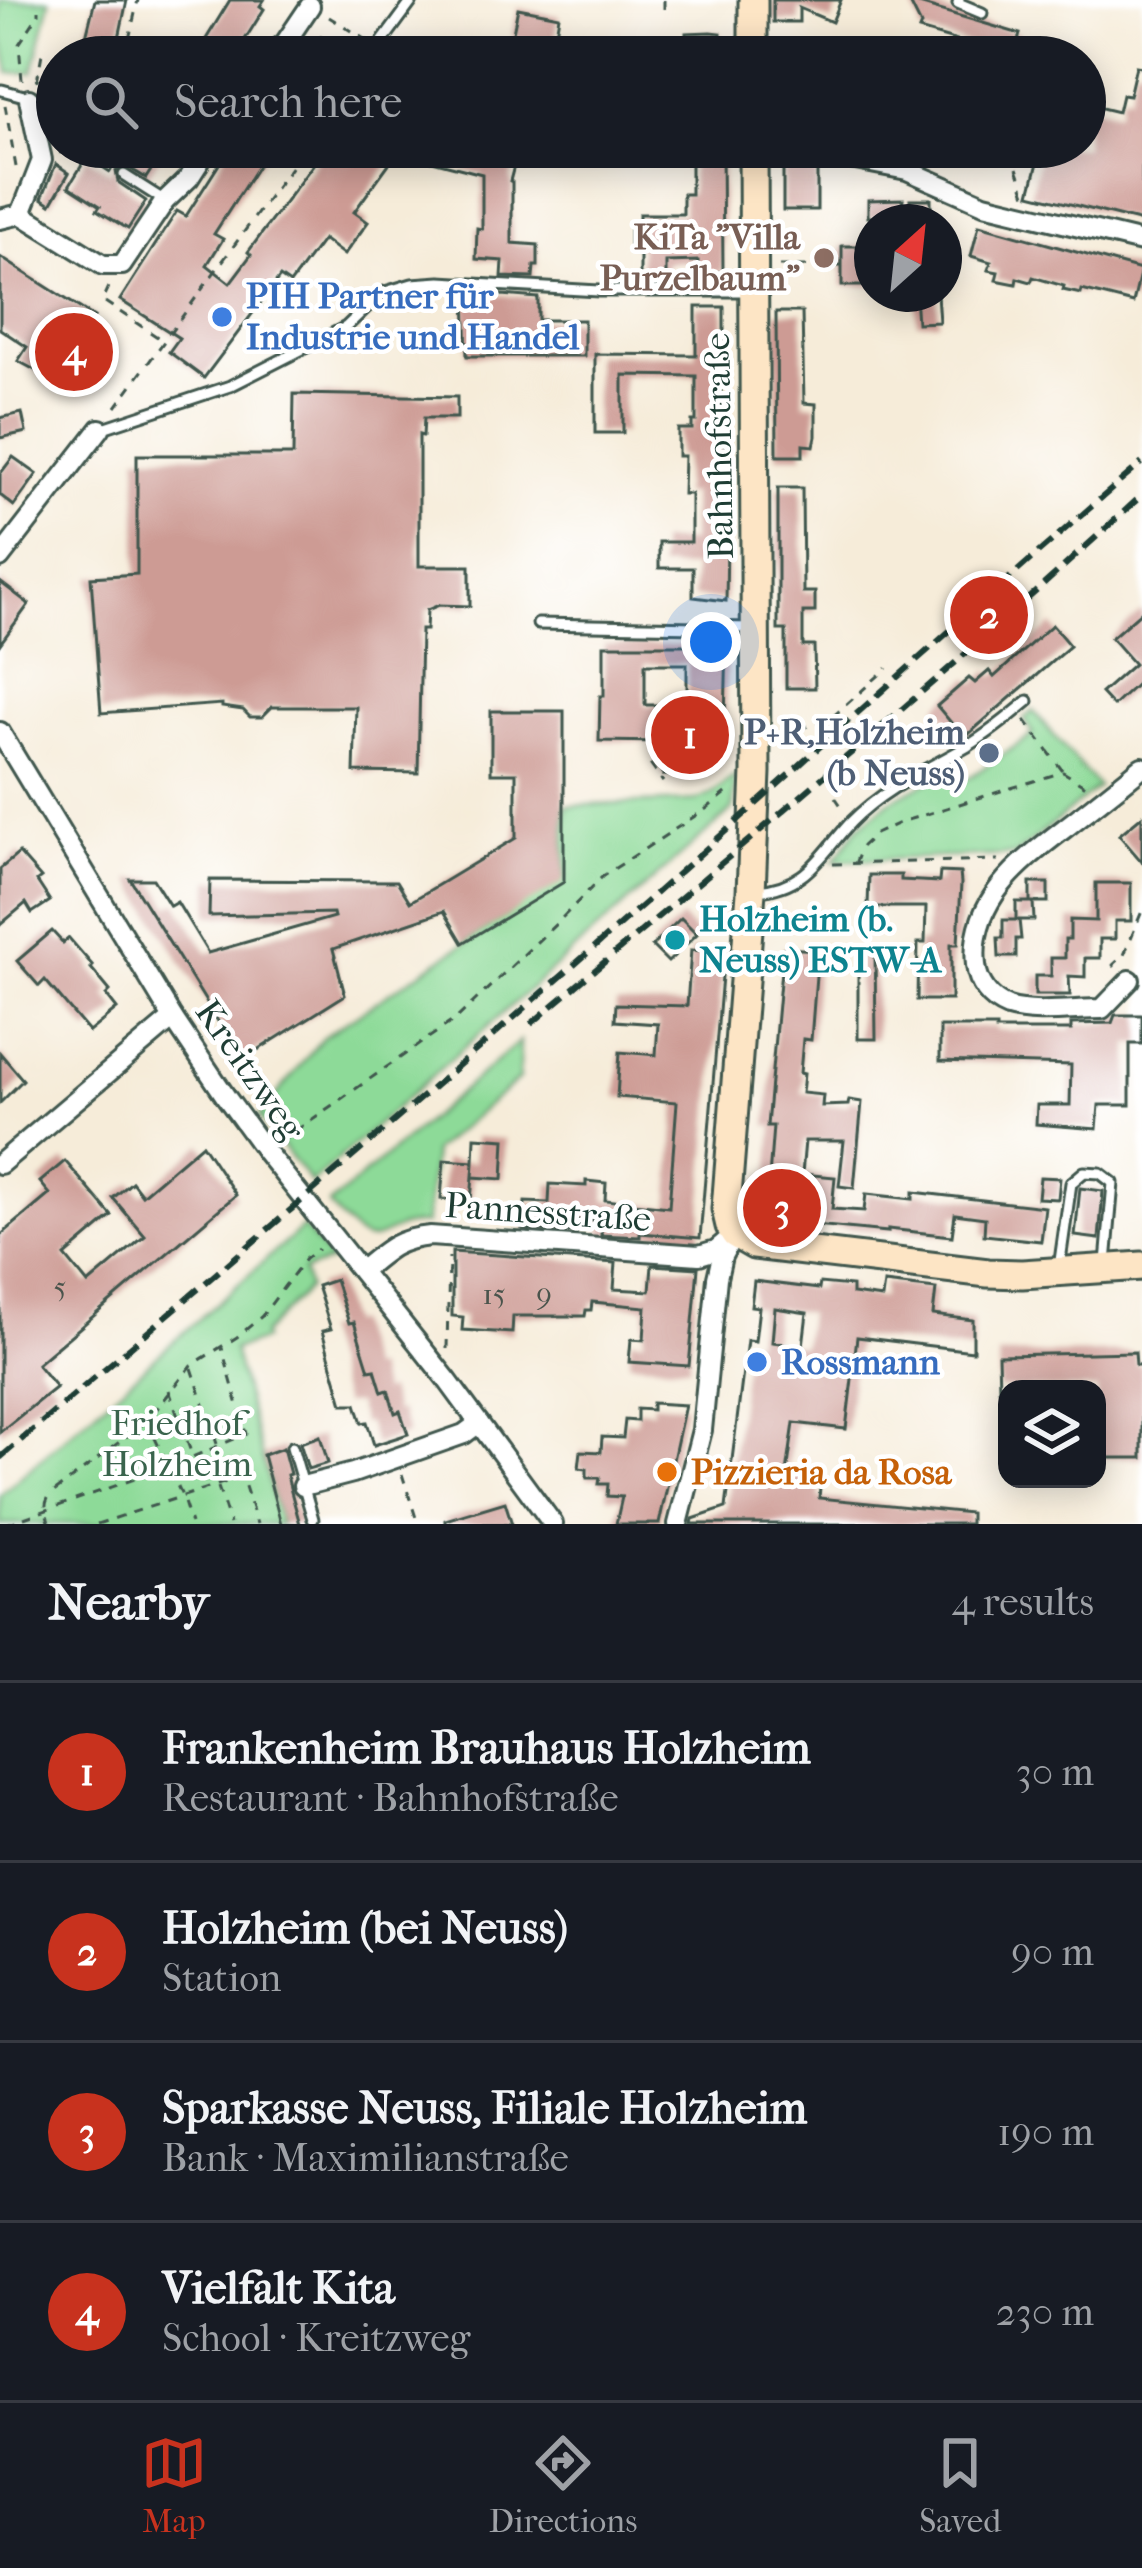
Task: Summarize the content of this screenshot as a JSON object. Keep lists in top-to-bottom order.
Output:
{
  "streets": {
    "main road": ["Bahnhofstraße"],
    "street": ["Kreitzweg", "Pannesstraße"]
  },
  "crossings": [
    ["Bahnhofstraße", "Pannesstraße"],
    ["Kreitzweg", "Pannesstraße"]
  ],
  "parks": ["Friedhof Holzheim"],
  "places": [
    "KiTa \"Villa Purzelbaum\"",
    "PIH Partner für Industrie und Handel",
    "P+R,Holzheim (b Neuss)",
    "Holzheim (b. Neuss) ESTW-A",
    "Rossmann",
    "Pizzieria da Rosa"
  ],
  "house_numbers": ["5", "15", "9"],
  "north": "top right",
  "page": {
    "search": "Search here",
    "pins": [
      "4",
      "2",
      "1",
      "3"
    ],
    "heading": ["Nearby", "4 results"],
    "list": [
      {
        "mark": "1",
        "name": "Frankenheim Brauhaus Holzheim",
        "note": "Restaurant · Bahnhofstraße",
        "value": "30 m"
      },
      {
        "mark": "2",
        "name": "Holzheim (bei Neuss)",
        "note": "Station",
        "value": "90 m"
      },
      {
        "mark": "3",
        "name": "Sparkasse Neuss, Filiale Holzheim",
        "note": "Bank · Maximilianstraße",
        "value": "190 m"
      },
      {
        "mark": "4",
        "name": "Vielfalt Kita",
        "note": "School · Kreitzweg",
        "value": "230 m"
      }
    ],
    "nav": ["Map", "Directions", "Saved"]
  }
}
